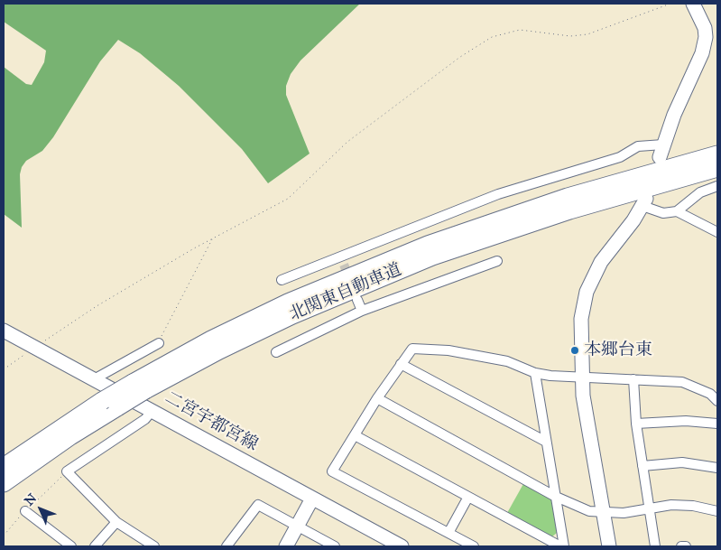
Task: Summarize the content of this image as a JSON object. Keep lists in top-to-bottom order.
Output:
{
  "streets": {
    "highway": ["北関東自動車道"],
    "street": ["二宮宇都宮線"]
  },
  "places": ["本郷台東"],
  "north": "top left"
}
